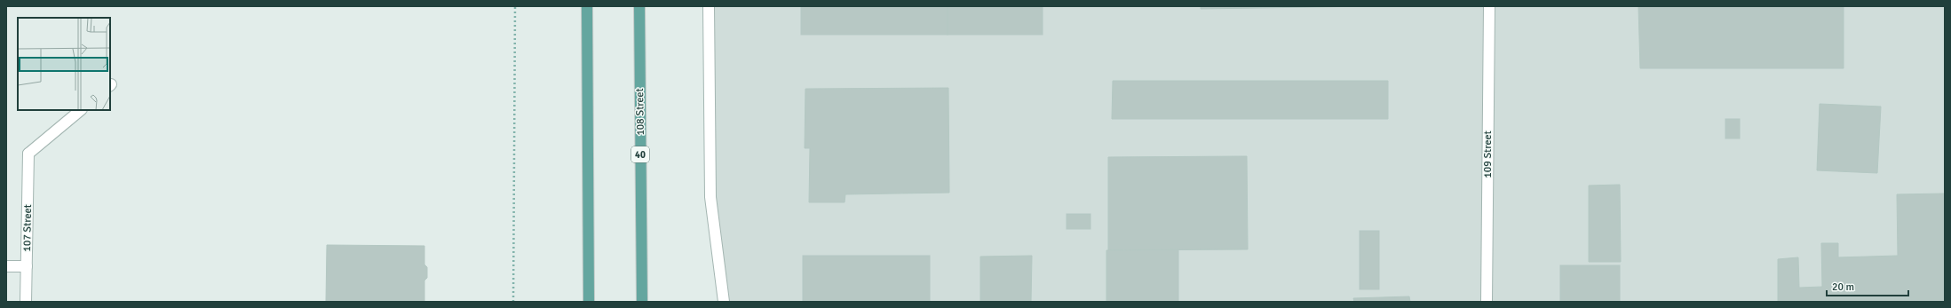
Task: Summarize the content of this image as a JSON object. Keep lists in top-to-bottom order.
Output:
{
  "streets": {
    "main road": ["108 Street", "40"],
    "street": ["109 Street", "107 Street"]
  },
  "scale_bar": "20 m"
}
